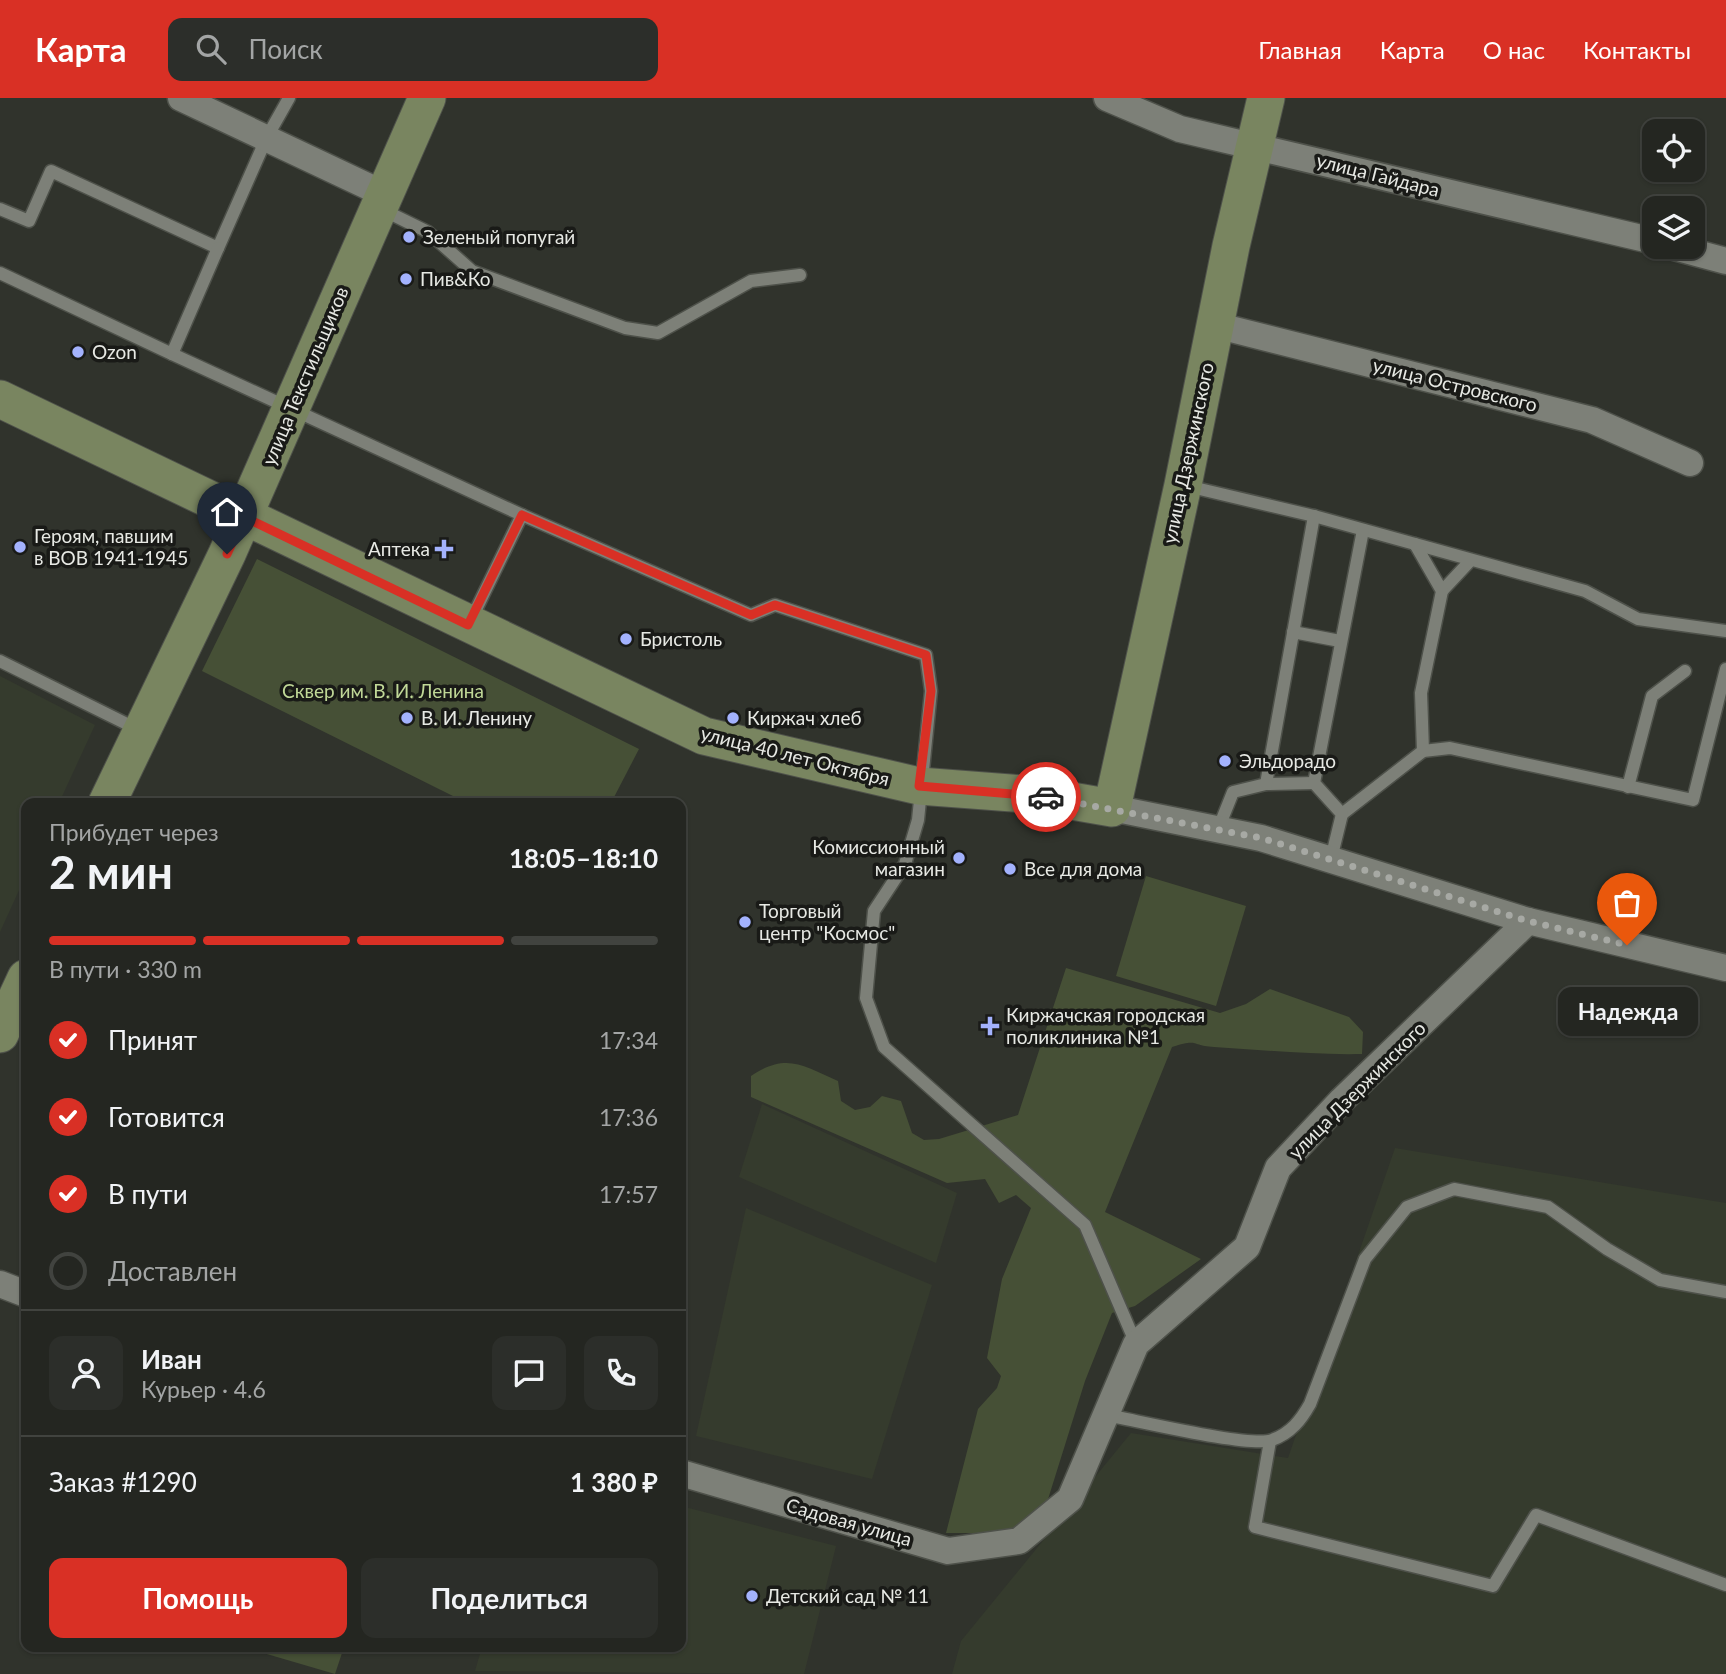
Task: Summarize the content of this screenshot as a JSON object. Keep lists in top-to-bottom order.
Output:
{
  "streets": {
    "street": [
      "улица Гайдара",
      "улица Текстильщиков",
      "улица Островского",
      "улица Дзержинского",
      "улица 40 лет Октября",
      "Садовая улица"
    ]
  },
  "crossings": [
    ["улица Гайдара", "улица Дзержинского"],
    ["улица Текстильщиков", "улица 40 лет Октября"],
    ["улица Островского", "улица Дзержинского"],
    ["улица Дзержинского", "улица 40 лет Октября"],
    ["улица Дзержинского", "Садовая улица"]
  ],
  "parks": ["Сквер им. В. И. Ленина"],
  "places": {
    "other": [
      "Зеленый попугай",
      "Пив&Ко",
      "Ozon",
      "Героям, павшим в ВОВ 1941-1945",
      "Бристоль",
      "В. И. Ленину",
      "Киржач хлеб",
      "Эльдорадо",
      "Комиссионный магазин",
      "Все для дома",
      "Торговый центр \"Космос\"",
      "Надежда",
      "Детский сад № 11"
    ],
    "health": ["Аптека", "Киржачская городская поликлиника №1"]
  },
  "page": {
    "header": "Карта",
    "search": "Поиск",
    "nav": [
      "Главная",
      "Карта",
      "О нас",
      "Контакты"
    ],
    "heading": ["2 мин", "Прибудет через", "18:05–18:10"],
    "panel": [
      "Иван",
      "Курьер · 4.6",
      "Заказ #1290",
      "1 380 ₽"
    ],
    "bar": "В пути · 330 m",
    "bubble": "Надежда",
    "list": [
      ["Принят", "17:34"],
      ["Готовится", "17:36"],
      ["В пути", "17:57"],
      "Доставлен"
    ],
    "buttons": ["Помощь", "Поделиться"]
  }
}
